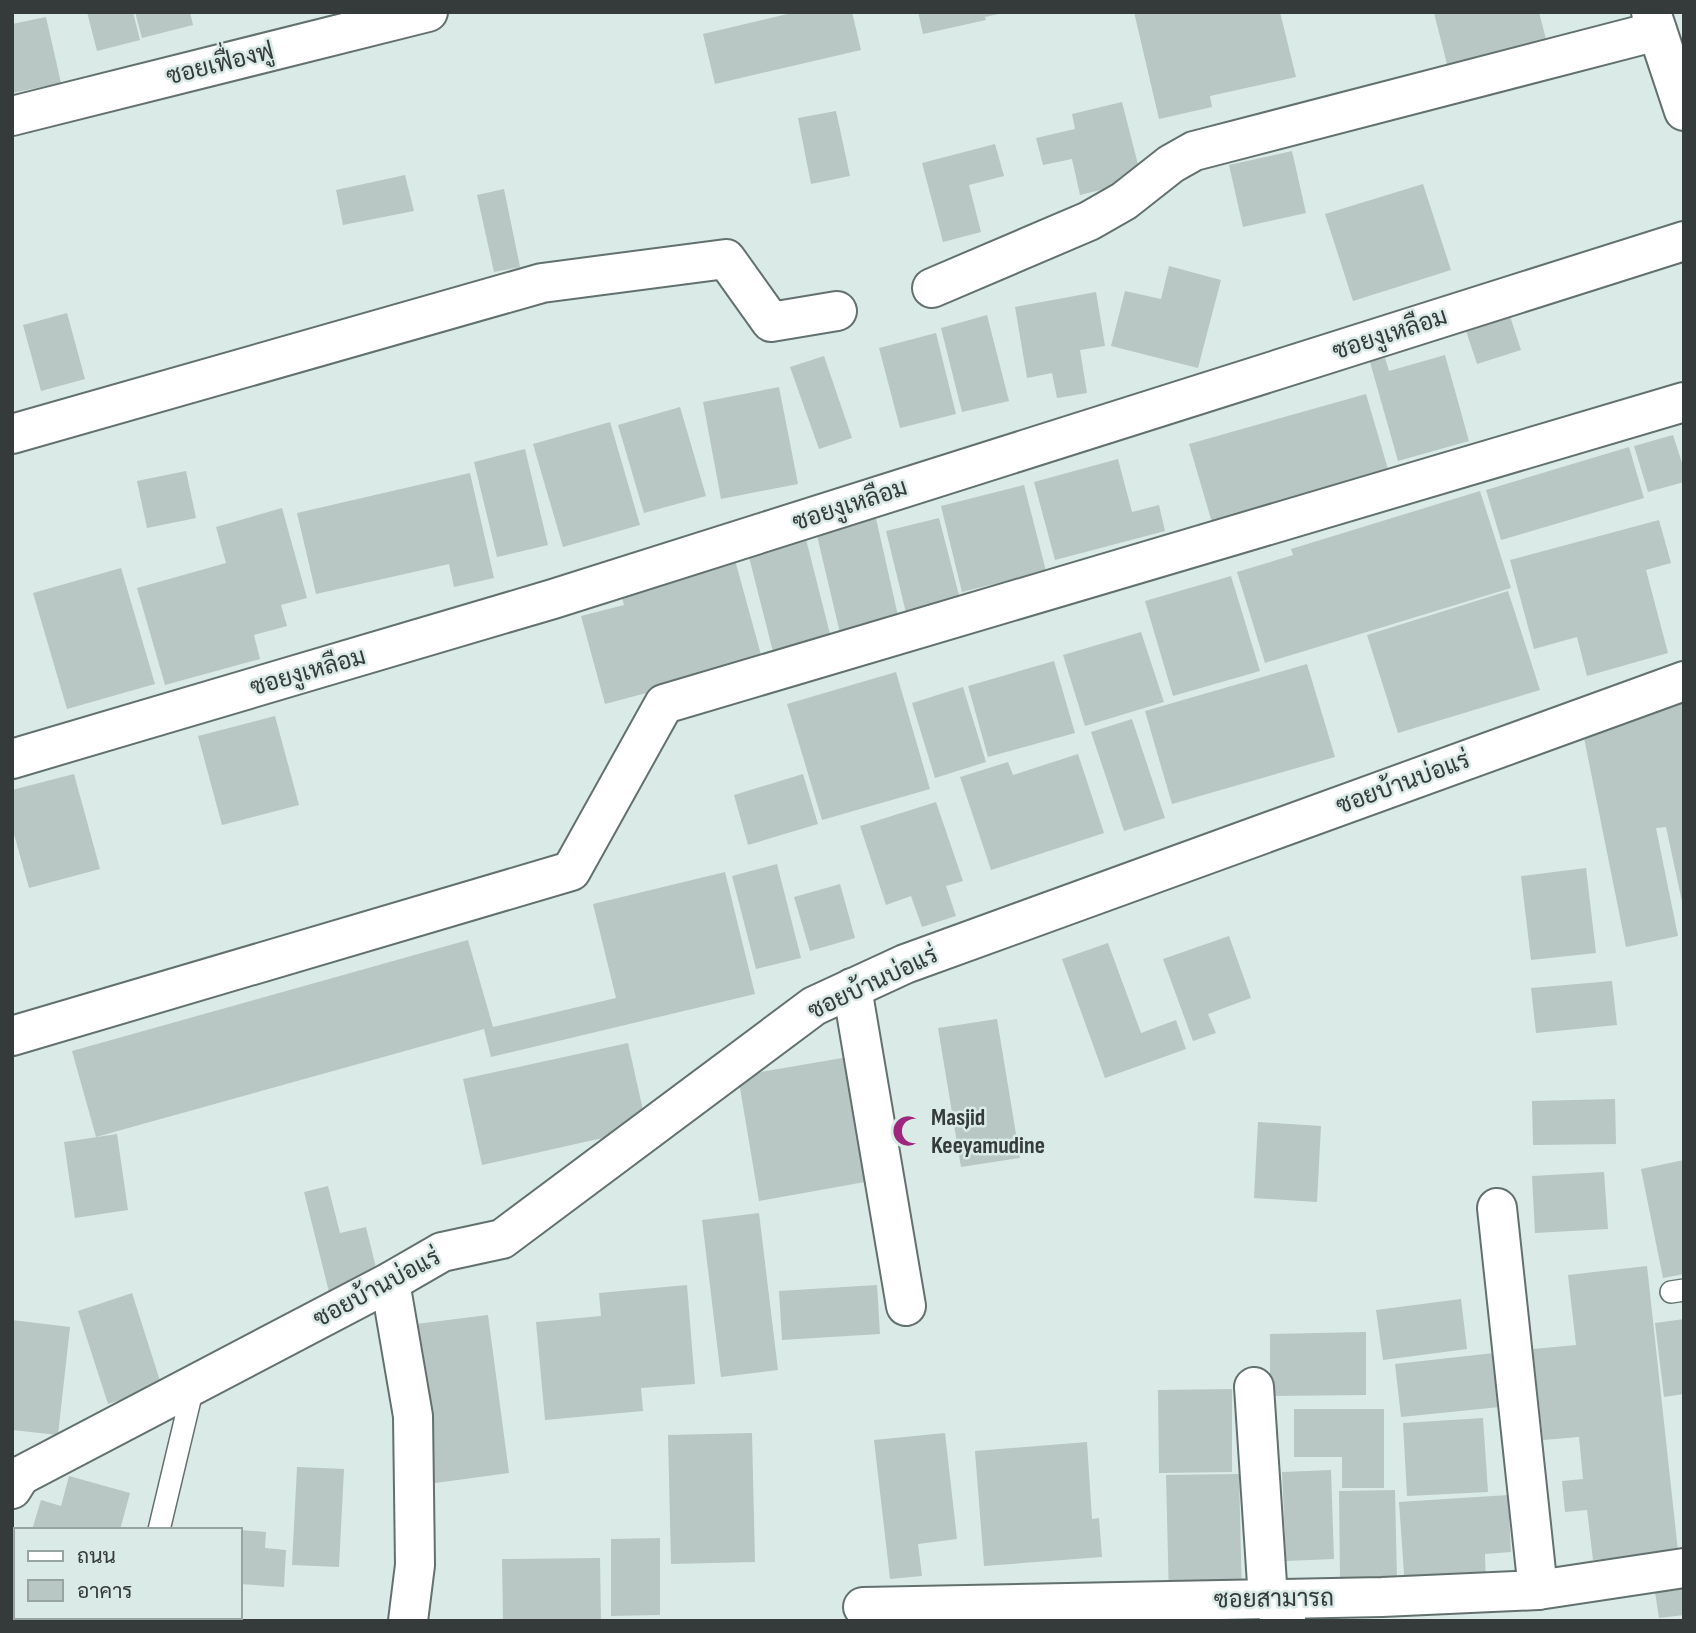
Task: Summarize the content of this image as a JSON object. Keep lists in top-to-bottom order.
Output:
{
  "streets": {
    "street": [
      "ซอยเฟื่องฟู",
      "ซอยงูเหลือม",
      "ซอยบ้านบ่อแร่",
      "ซอยสามารถ"
    ]
  },
  "places": {
    "mosque": ["Masjid Keeyamudine"]
  },
  "legend": ["ถนน", "อาคาร"]
}
